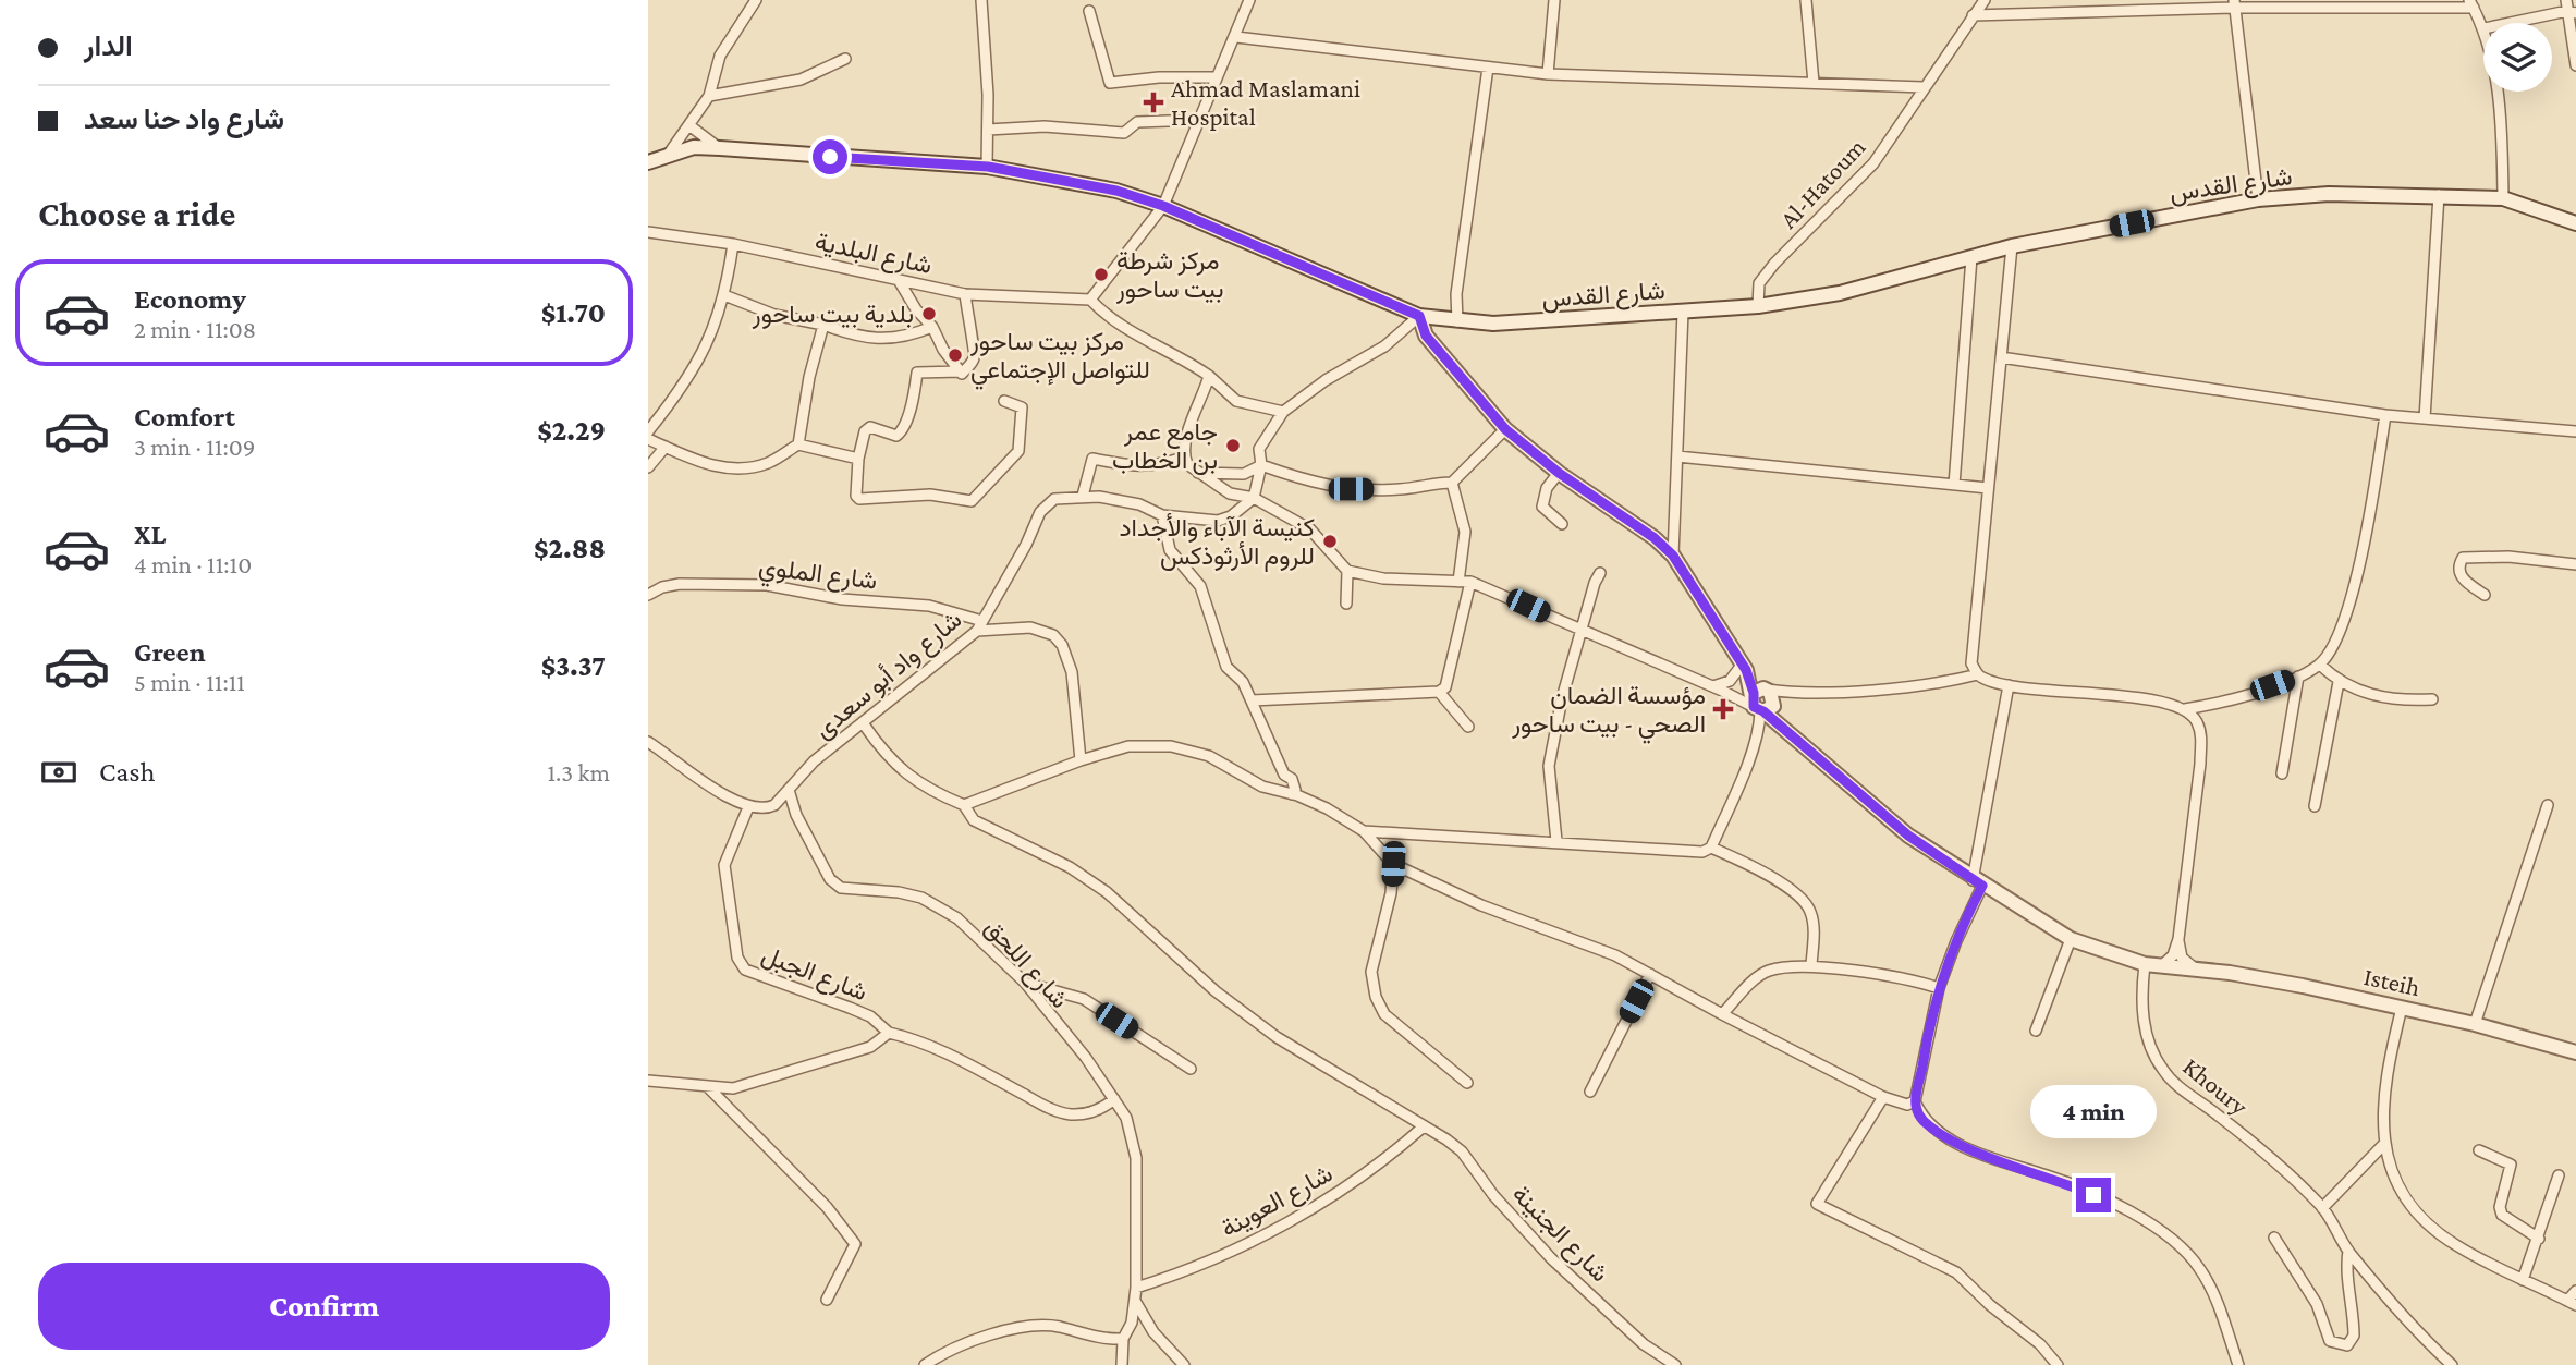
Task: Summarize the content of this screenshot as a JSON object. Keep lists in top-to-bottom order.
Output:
{
  "streets": {
    "main road": ["شارع القدس", "Isteih"],
    "street": [
      "Al-Hatoum",
      "شارع البلدية",
      "شارع الملوي",
      "شارع واد أبو سعدى",
      "شارع اللحق",
      "شارع الجبل",
      "Khoury",
      "شارع العوينة",
      "شارع الجنينة"
    ]
  },
  "crossings": [
    ["Al-Hatoum", "شارع القدس"],
    ["شارع القدس", "Isteih"],
    ["شارع الملوي", "شارع واد أبو سعدى"],
    ["شارع الملوي", "شارع الجنينة"],
    ["شارع واد أبو سعدى", "شارع اللحق"],
    ["شارع واد أبو سعدى", "شارع الجبل"],
    ["شارع واد أبو سعدى", "شارع الجنينة"],
    ["شارع اللحق", "شارع الجبل"],
    ["شارع اللحق", "شارع العوينة"],
    ["Isteih", "Khoury"],
    ["شارع العوينة", "شارع الجنينة"]
  ],
  "places": {
    "health": ["Ahmad Maslamani Hospital", "مؤسسة الضمان الصحي - بيت ساحور"],
    "other": [
      "مركز شرطة بيت ساحور",
      "بلدية بيت ساحور",
      "مركز بيت ساحور للتواصل الإجتماعي",
      "جامع عمر بن الخطاب",
      "كنيسة الآباء والأجداد للروم الأرثوذكس"
    ]
  },
  "page": {
    "banner": ["الدار", "شارع واد حنا سعد"],
    "heading": "Choose a ride",
    "list": [
      {
        "name": "Economy",
        "note": "2 min · 11:08",
        "value": "$1.70"
      },
      {
        "name": "Comfort",
        "note": "3 min · 11:09",
        "value": "$2.29"
      },
      {
        "name": "XL",
        "note": "4 min · 11:10",
        "value": "$2.88"
      },
      {
        "name": "Green",
        "note": "5 min · 11:11",
        "value": "$3.37"
      }
    ],
    "pay": ["Cash", "1.3 km"],
    "bubble": "4 min",
    "buttons": "Confirm"
  }
}
